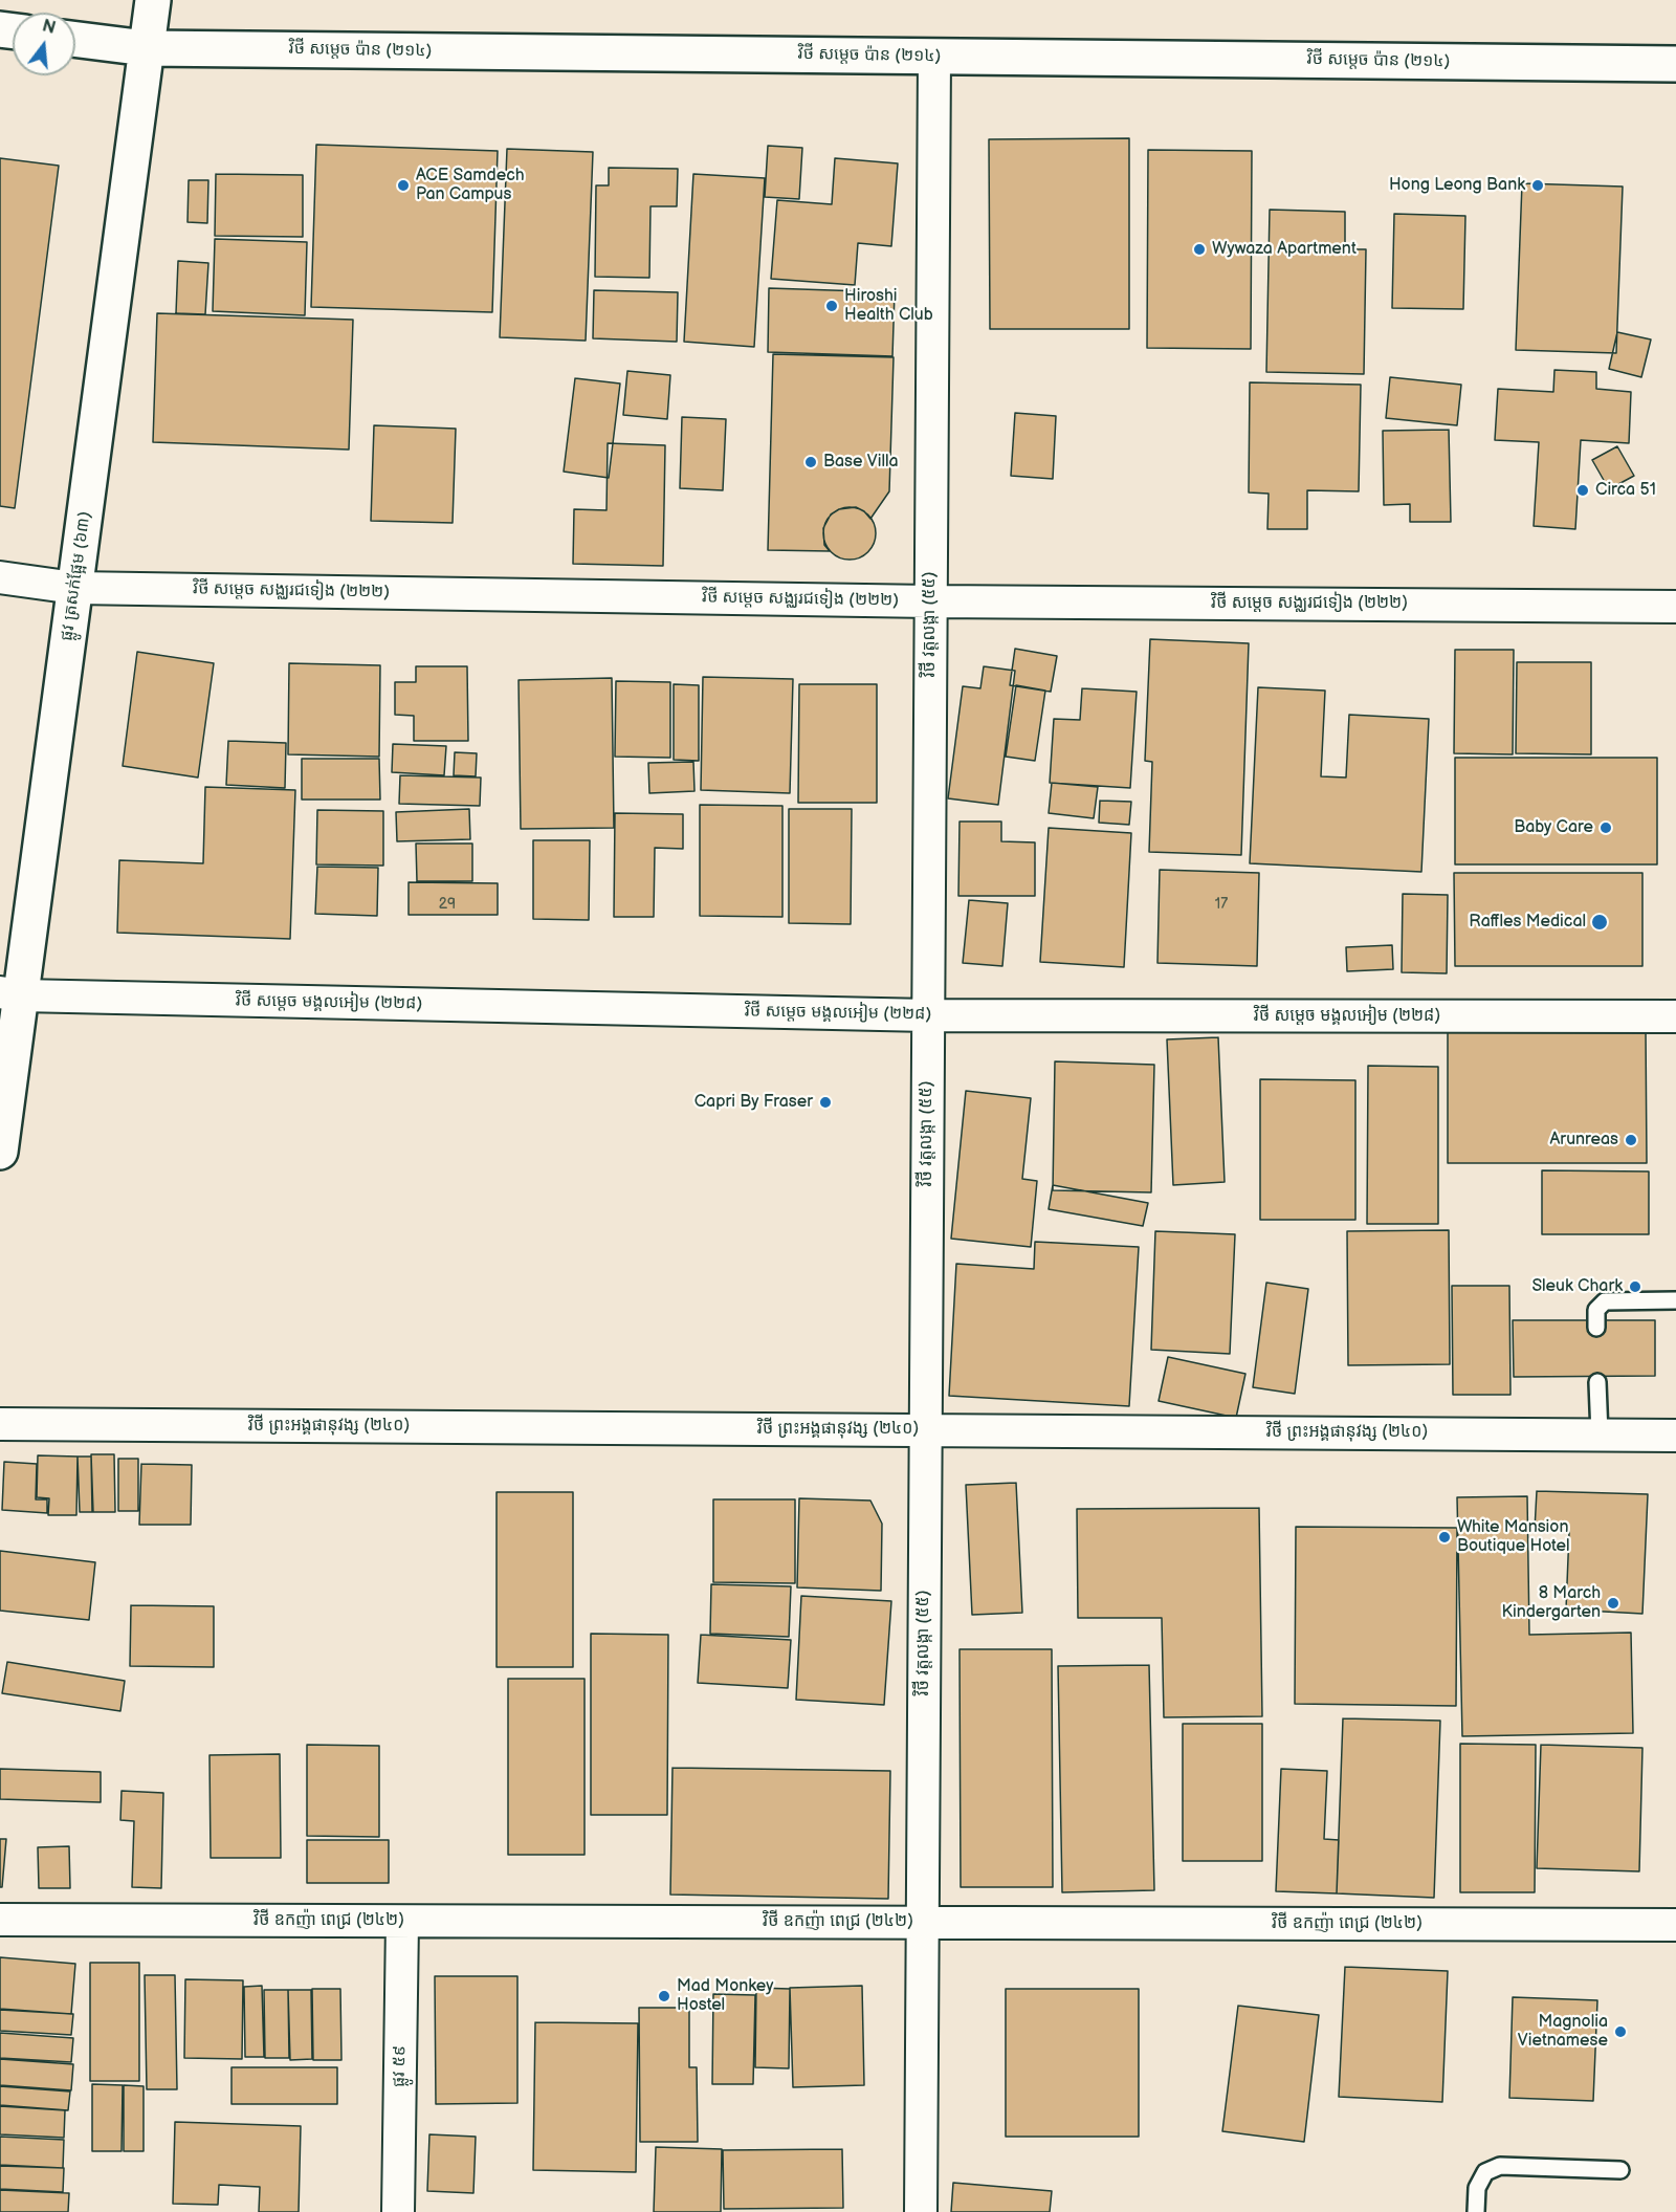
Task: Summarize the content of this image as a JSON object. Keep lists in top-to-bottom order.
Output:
{
  "streets": {
    "street": [
      "វិថី សម្តេច ប៉ាន (២១៤)",
      "ផ្លូវ ត្រសក់ផ្អែម (៦៣)",
      "វិថី សម្តេច សង្ឈរជទៀង (២២២)",
      "វិថី វត្តលង្កា (៥៥)",
      "វិថី សម្តេច មង្គលអៀម (២២៨)",
      "វិថី ព្រះអង្គផានុវង្ស (២៤០)",
      "វិថី ឧកញ៉ា ពេជ្រ (២៤២)",
      "ផ្លូវ ៥៩"
    ]
  },
  "crossings": [
    ["វិថី សម្តេច ប៉ាន (២១៤)", "ផ្លូវ ត្រសក់ផ្អែម (៦៣)"],
    ["វិថី សម្តេច ប៉ាន (២១៤)", "វិថី វត្តលង្កា (៥៥)"],
    ["ផ្លូវ ត្រសក់ផ្អែម (៦៣)", "វិថី សម្តេច សង្ឈរជទៀង (២២២)"],
    ["ផ្លូវ ត្រសក់ផ្អែម (៦៣)", "វិថី សម្តេច មង្គលអៀម (២២៨)"],
    ["វិថី សម្តេច សង្ឈរជទៀង (២២២)", "វិថី វត្តលង្កា (៥៥)"],
    ["វិថី វត្តលង្កា (៥៥)", "វិថី សម្តេច មង្គលអៀម (២២៨)"],
    ["វិថី វត្តលង្កា (៥៥)", "វិថី ព្រះអង្គផានុវង្ស (២៤០)"],
    ["វិថី វត្តលង្កា (៥៥)", "វិថី ឧកញ៉ា ពេជ្រ (២៤២)"],
    ["វិថី ឧកញ៉ា ពេជ្រ (២៤២)", "ផ្លូវ ៥៩"]
  ],
  "places": [
    "ACE Samdech Pan Campus",
    "Hong Leong Bank",
    "Wywaza Apartment",
    "Hiroshi Health Club",
    "Base Villa",
    "Circa 51",
    "Baby Care",
    "Raffles Medical",
    "Capri By Fraser",
    "Arunreas",
    "Sleuk Chark",
    "White Mansion Boutique Hotel",
    "8 March Kindergarten",
    "Mad Monkey Hostel",
    "Magnolia Vietnamese"
  ],
  "house_numbers": ["29", "17"],
  "north": "top"
}
